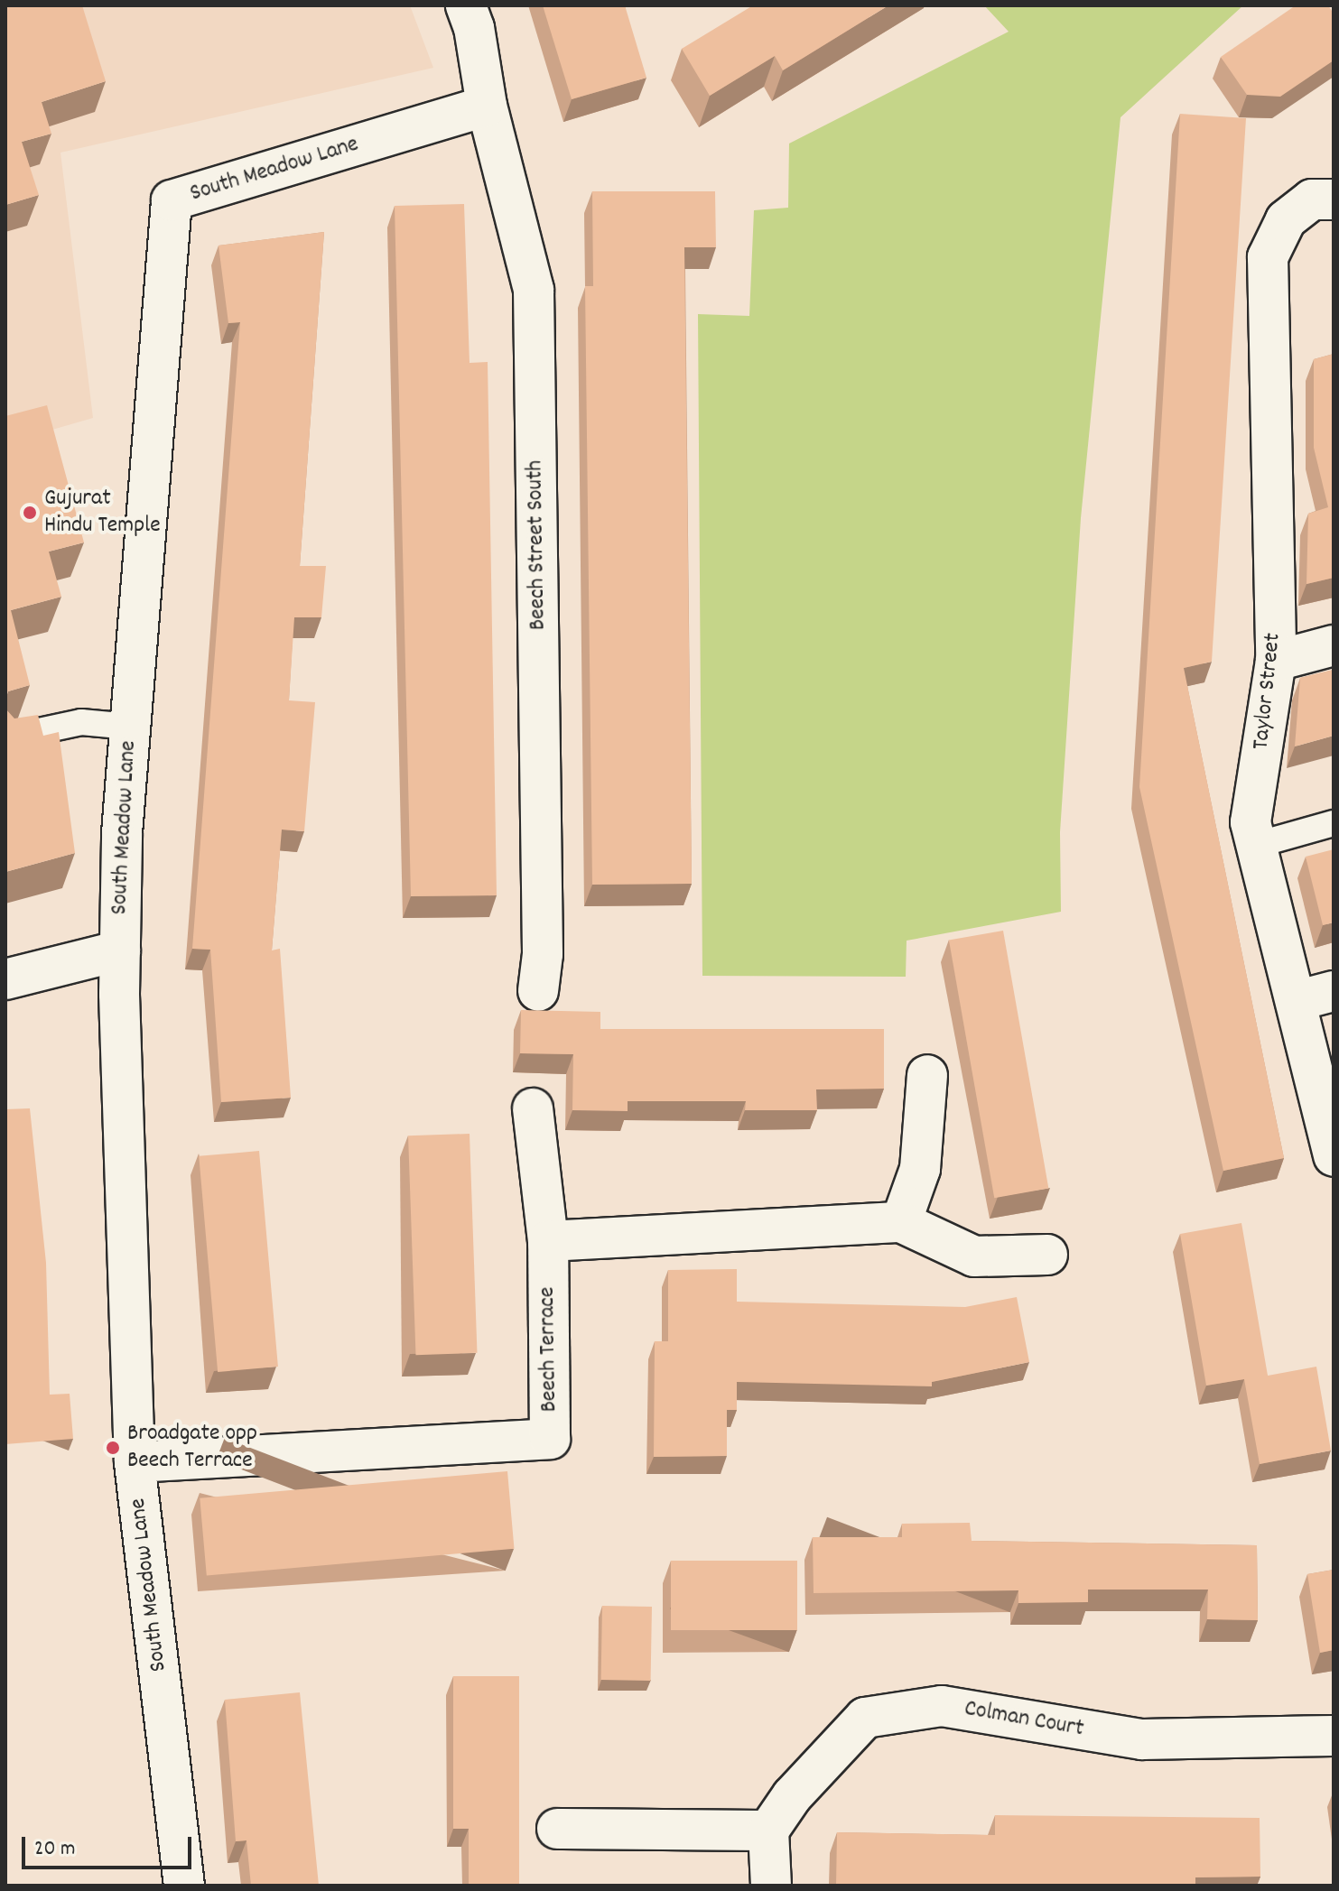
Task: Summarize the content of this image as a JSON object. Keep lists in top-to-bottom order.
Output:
{
  "streets": {
    "street": [
      "South Meadow Lane",
      "Beech Street South",
      "Taylor Street",
      "Beech Terrace",
      "Colman Court"
    ]
  },
  "crossings": [
    ["South Meadow Lane", "Beech Street South"],
    ["South Meadow Lane", "Beech Terrace"]
  ],
  "places": ["Gujurat Hindu Temple", "Broadgate opp Beech Terrace"],
  "scale_bar": "20 m"
}
